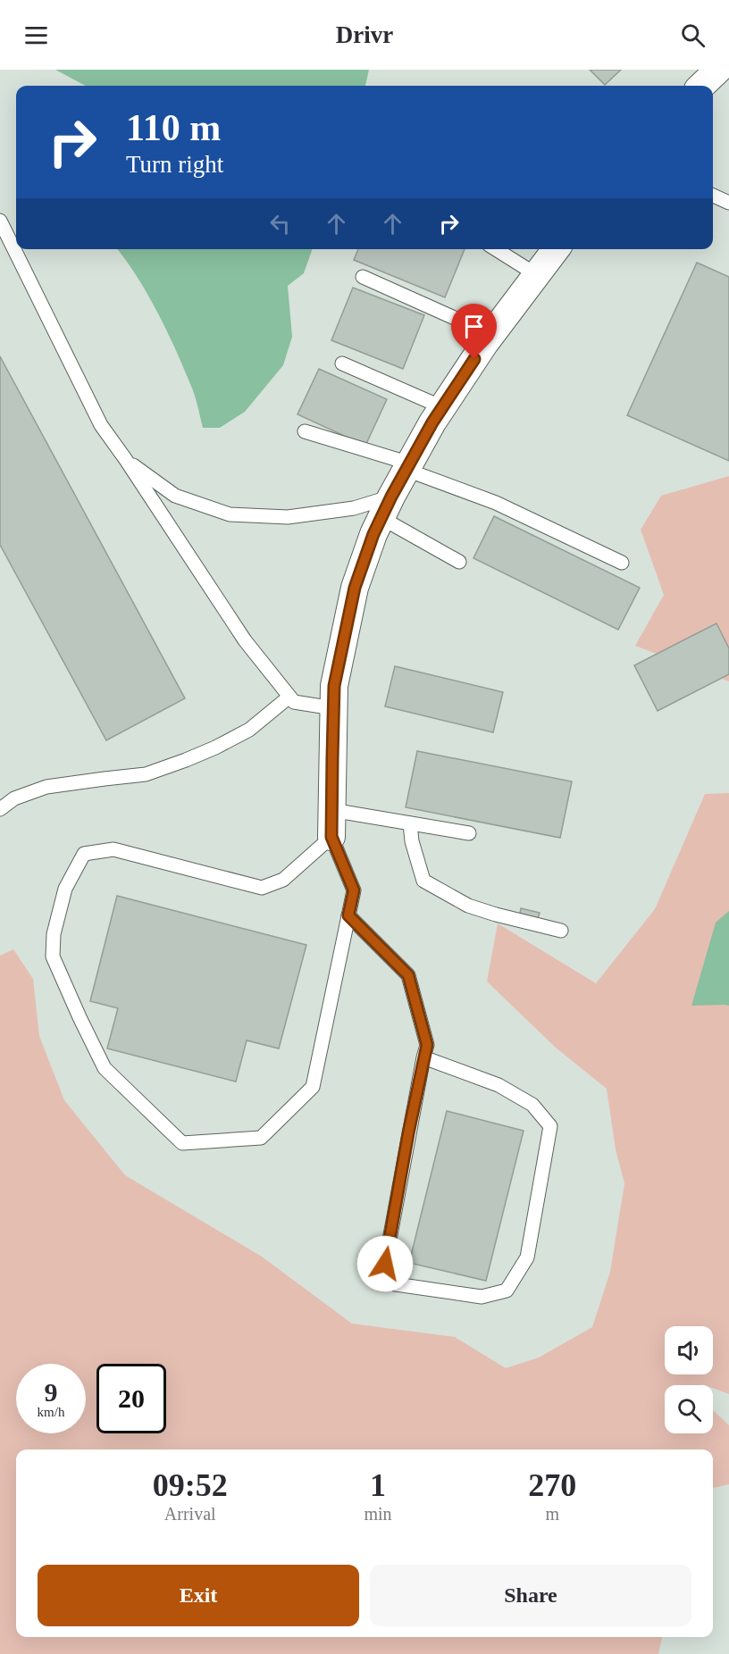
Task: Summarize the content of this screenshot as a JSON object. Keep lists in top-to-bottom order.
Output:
{
  "page": {
    "header": "Drivr",
    "turn": ["110 m", "Turn right"],
    "speed": "9 km/h",
    "limit": "20",
    "eta": [
      "09:52",
      "Arrival",
      "1",
      "min",
      "270",
      "m"
    ],
    "buttons": ["Exit", "Share"]
  }
}
